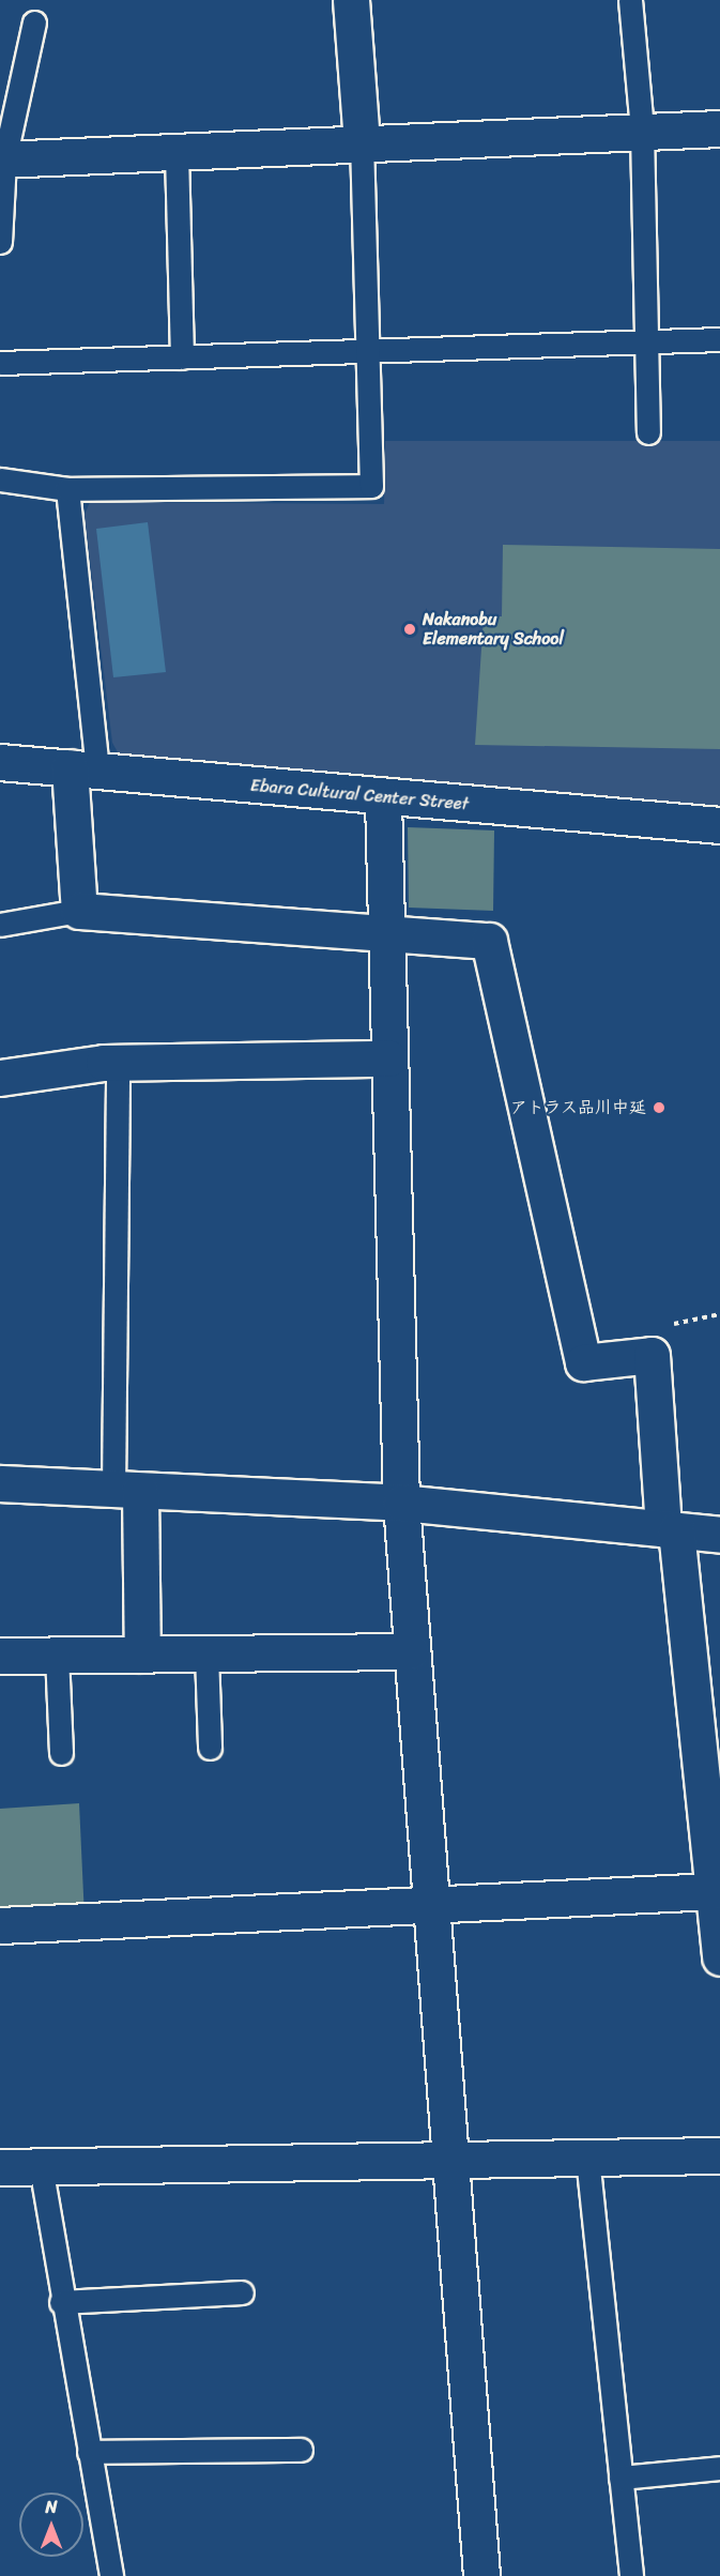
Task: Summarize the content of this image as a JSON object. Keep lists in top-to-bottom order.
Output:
{
  "streets": {
    "street": ["Ebara Cultural Center Street"]
  },
  "places": ["Nakanobu Elementary School", "アトラス品川中延"],
  "north": "top"
}
